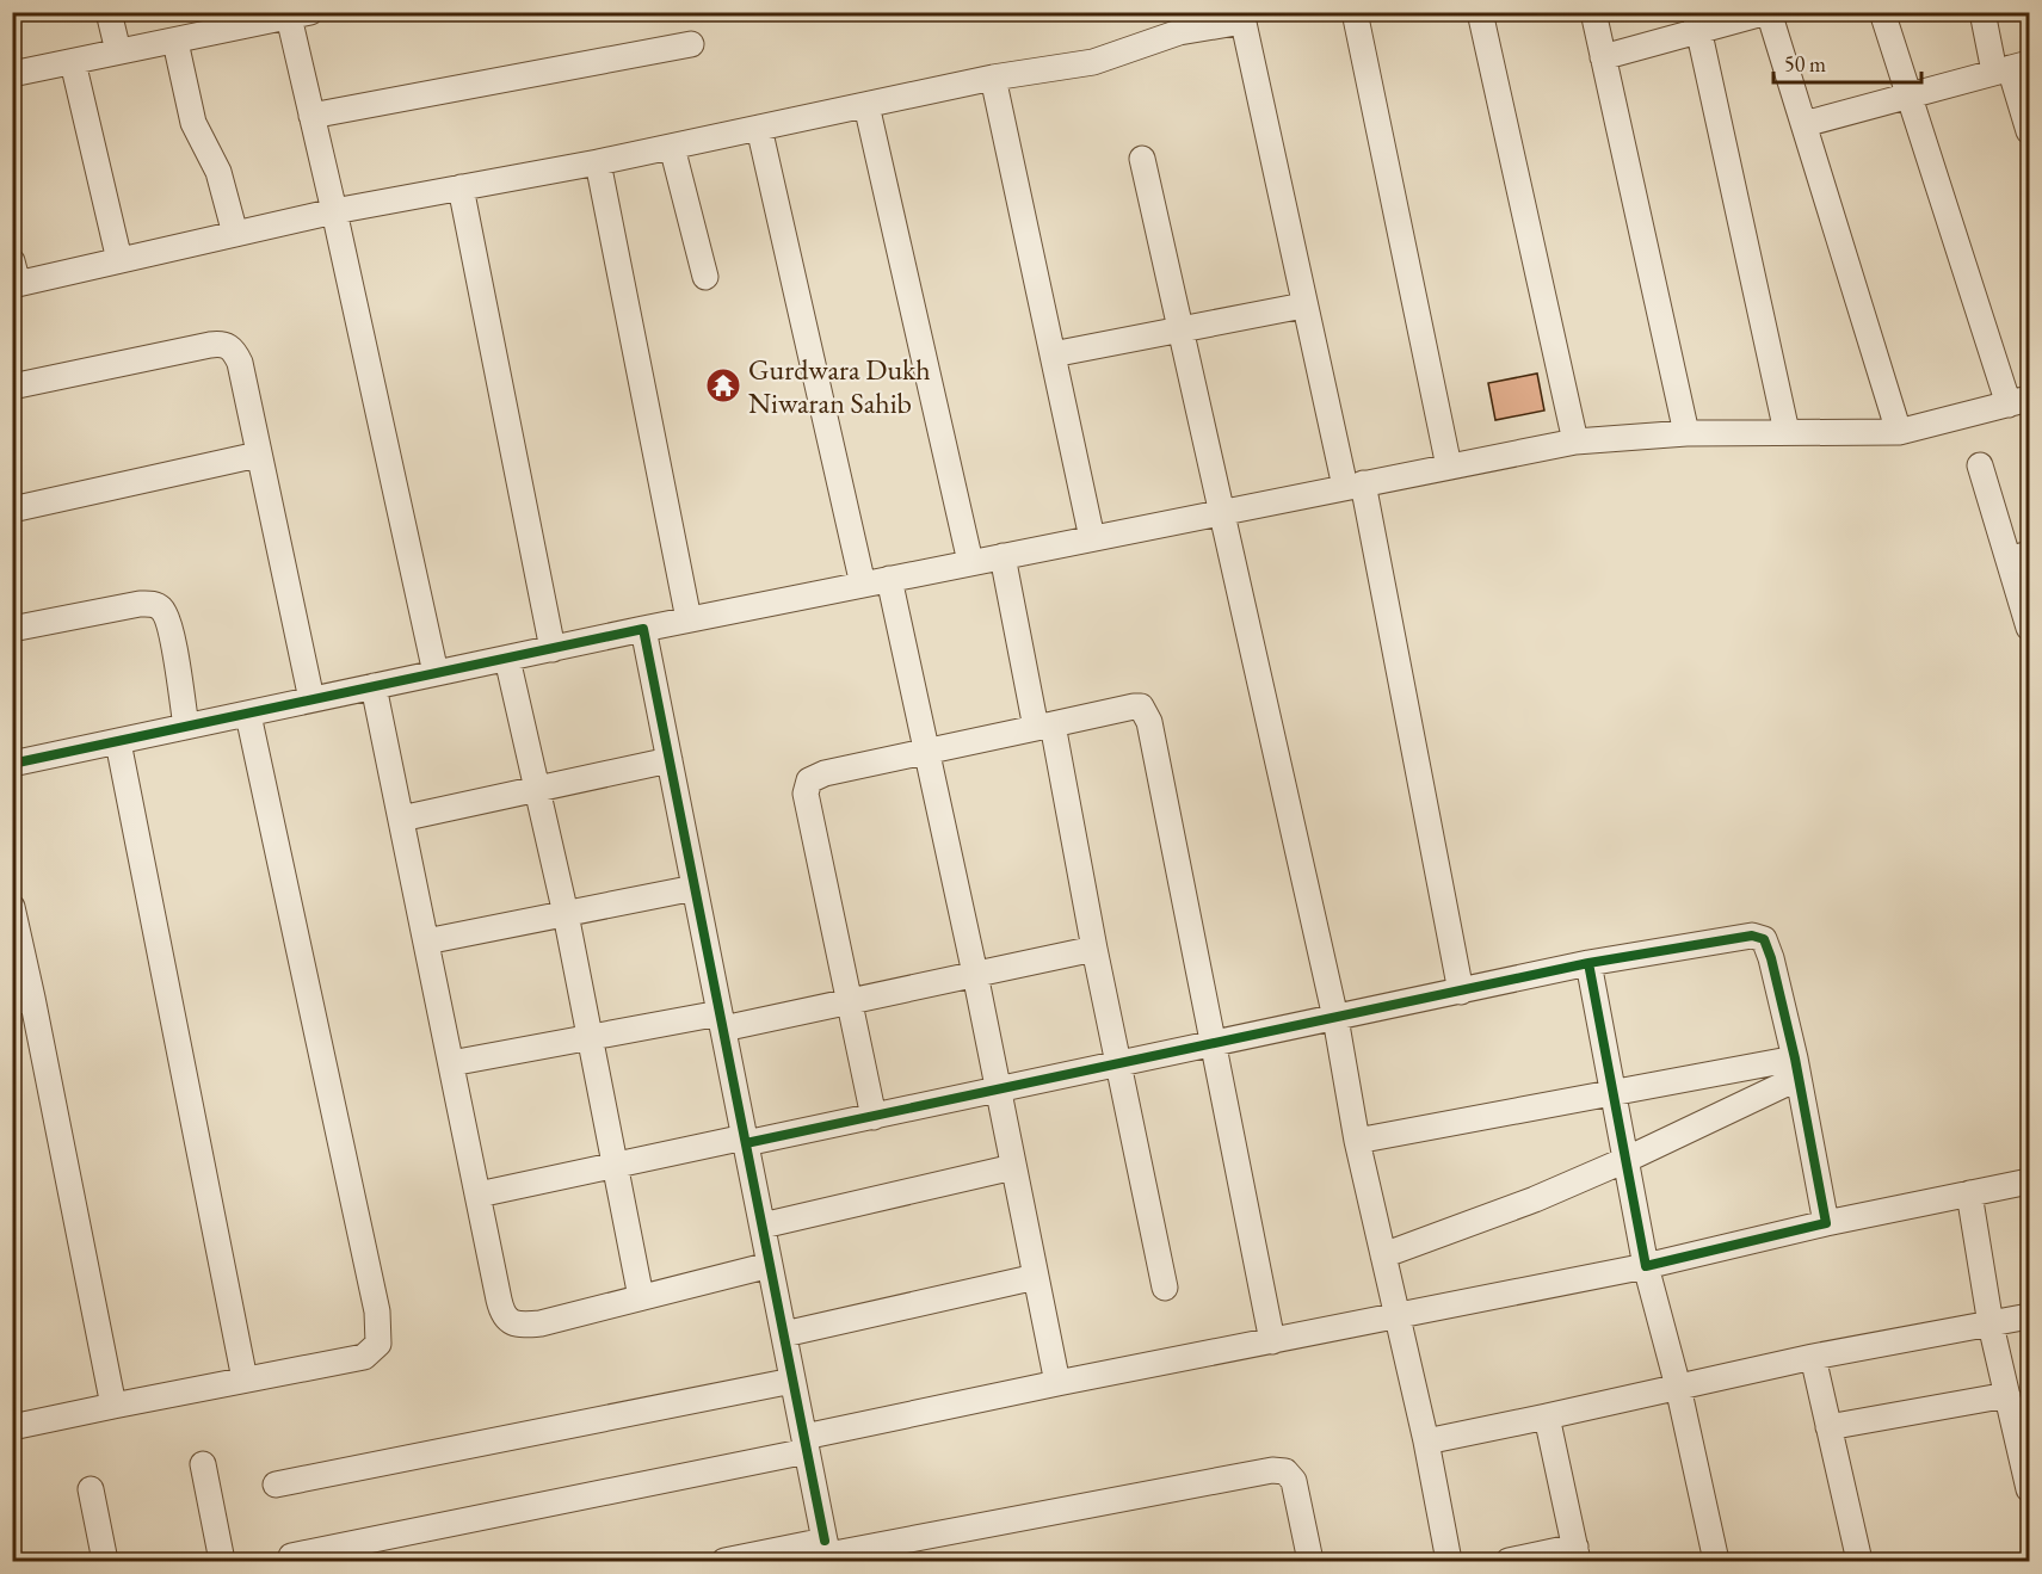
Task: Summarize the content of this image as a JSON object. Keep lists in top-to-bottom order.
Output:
{
  "places": {
    "temple": ["Gurdwara Dukh Niwaran Sahib"]
  },
  "scale_bar": "50 m"
}
